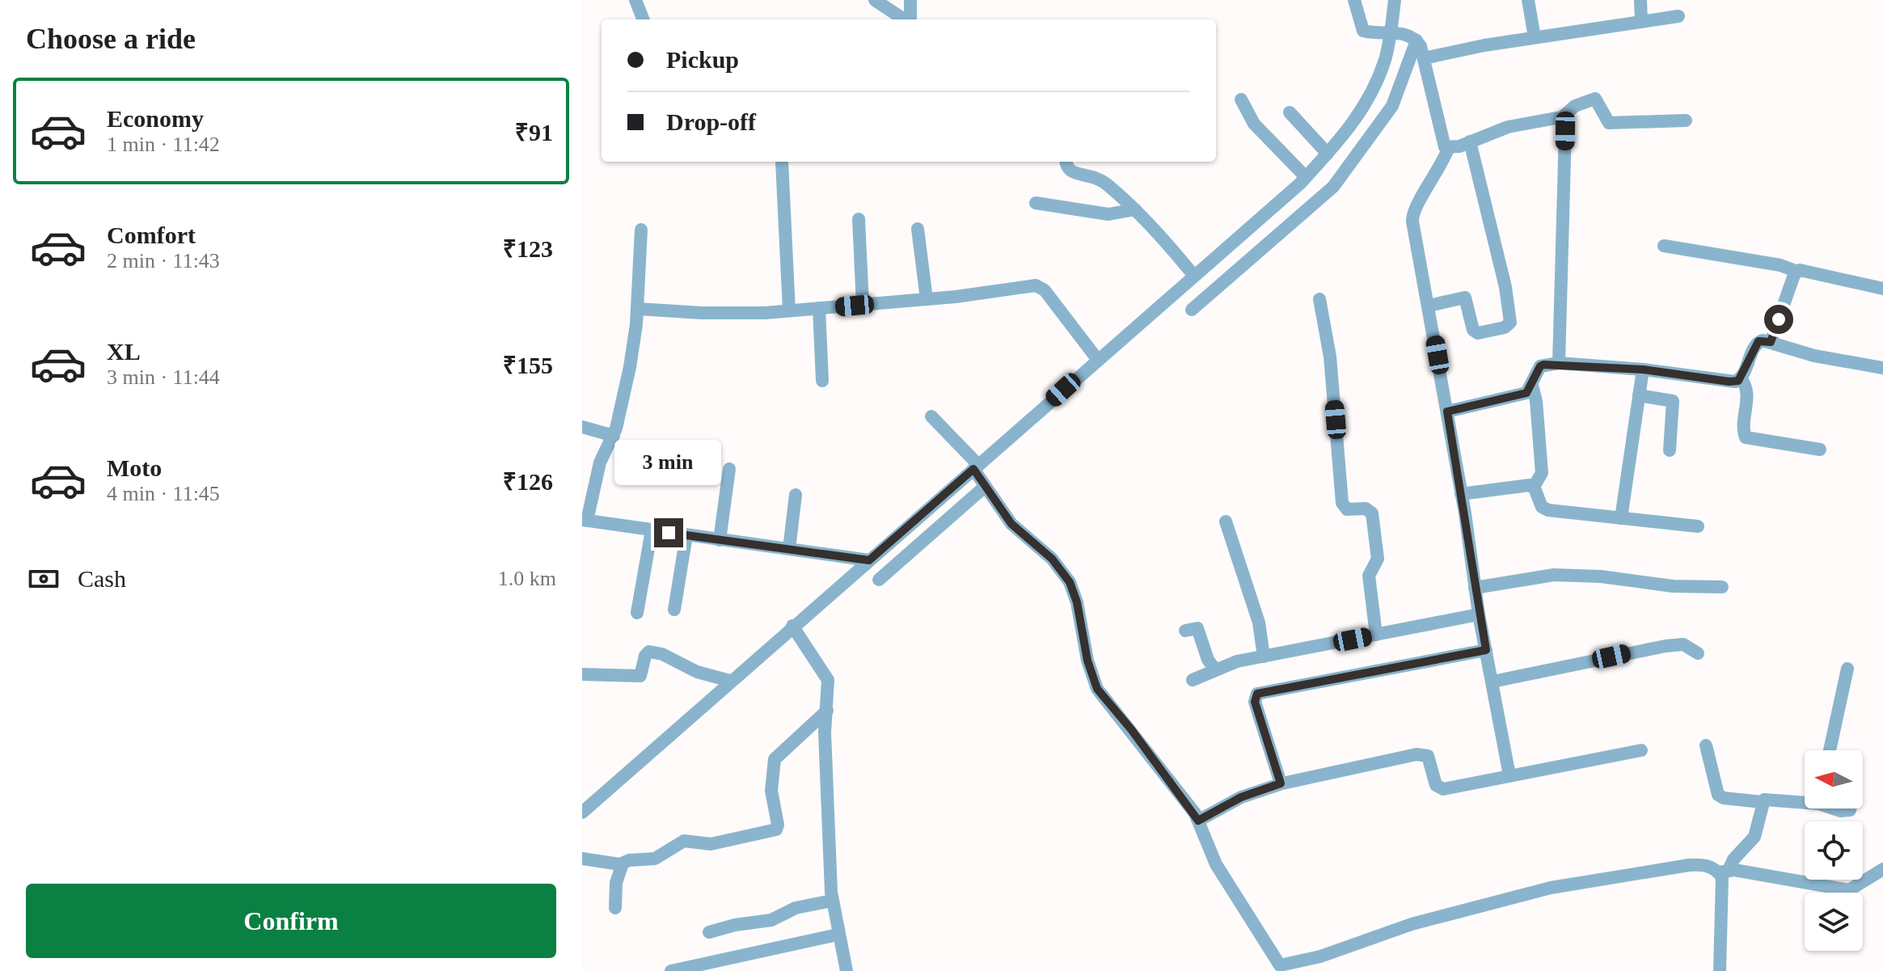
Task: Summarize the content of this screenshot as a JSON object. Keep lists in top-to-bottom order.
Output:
{
  "north": "left",
  "page": {
    "heading": "Choose a ride",
    "banner": ["Pickup", "Drop-off"],
    "list": [
      {
        "name": "Economy",
        "note": "1 min · 11:42",
        "value": "₹91"
      },
      {
        "name": "Comfort",
        "note": "2 min · 11:43",
        "value": "₹123"
      },
      {
        "name": "XL",
        "note": "3 min · 11:44",
        "value": "₹155"
      },
      {
        "name": "Moto",
        "note": "4 min · 11:45",
        "value": "₹126"
      }
    ],
    "bubble": "3 min",
    "pay": ["Cash", "1.0 km"],
    "buttons": "Confirm"
  }
}
